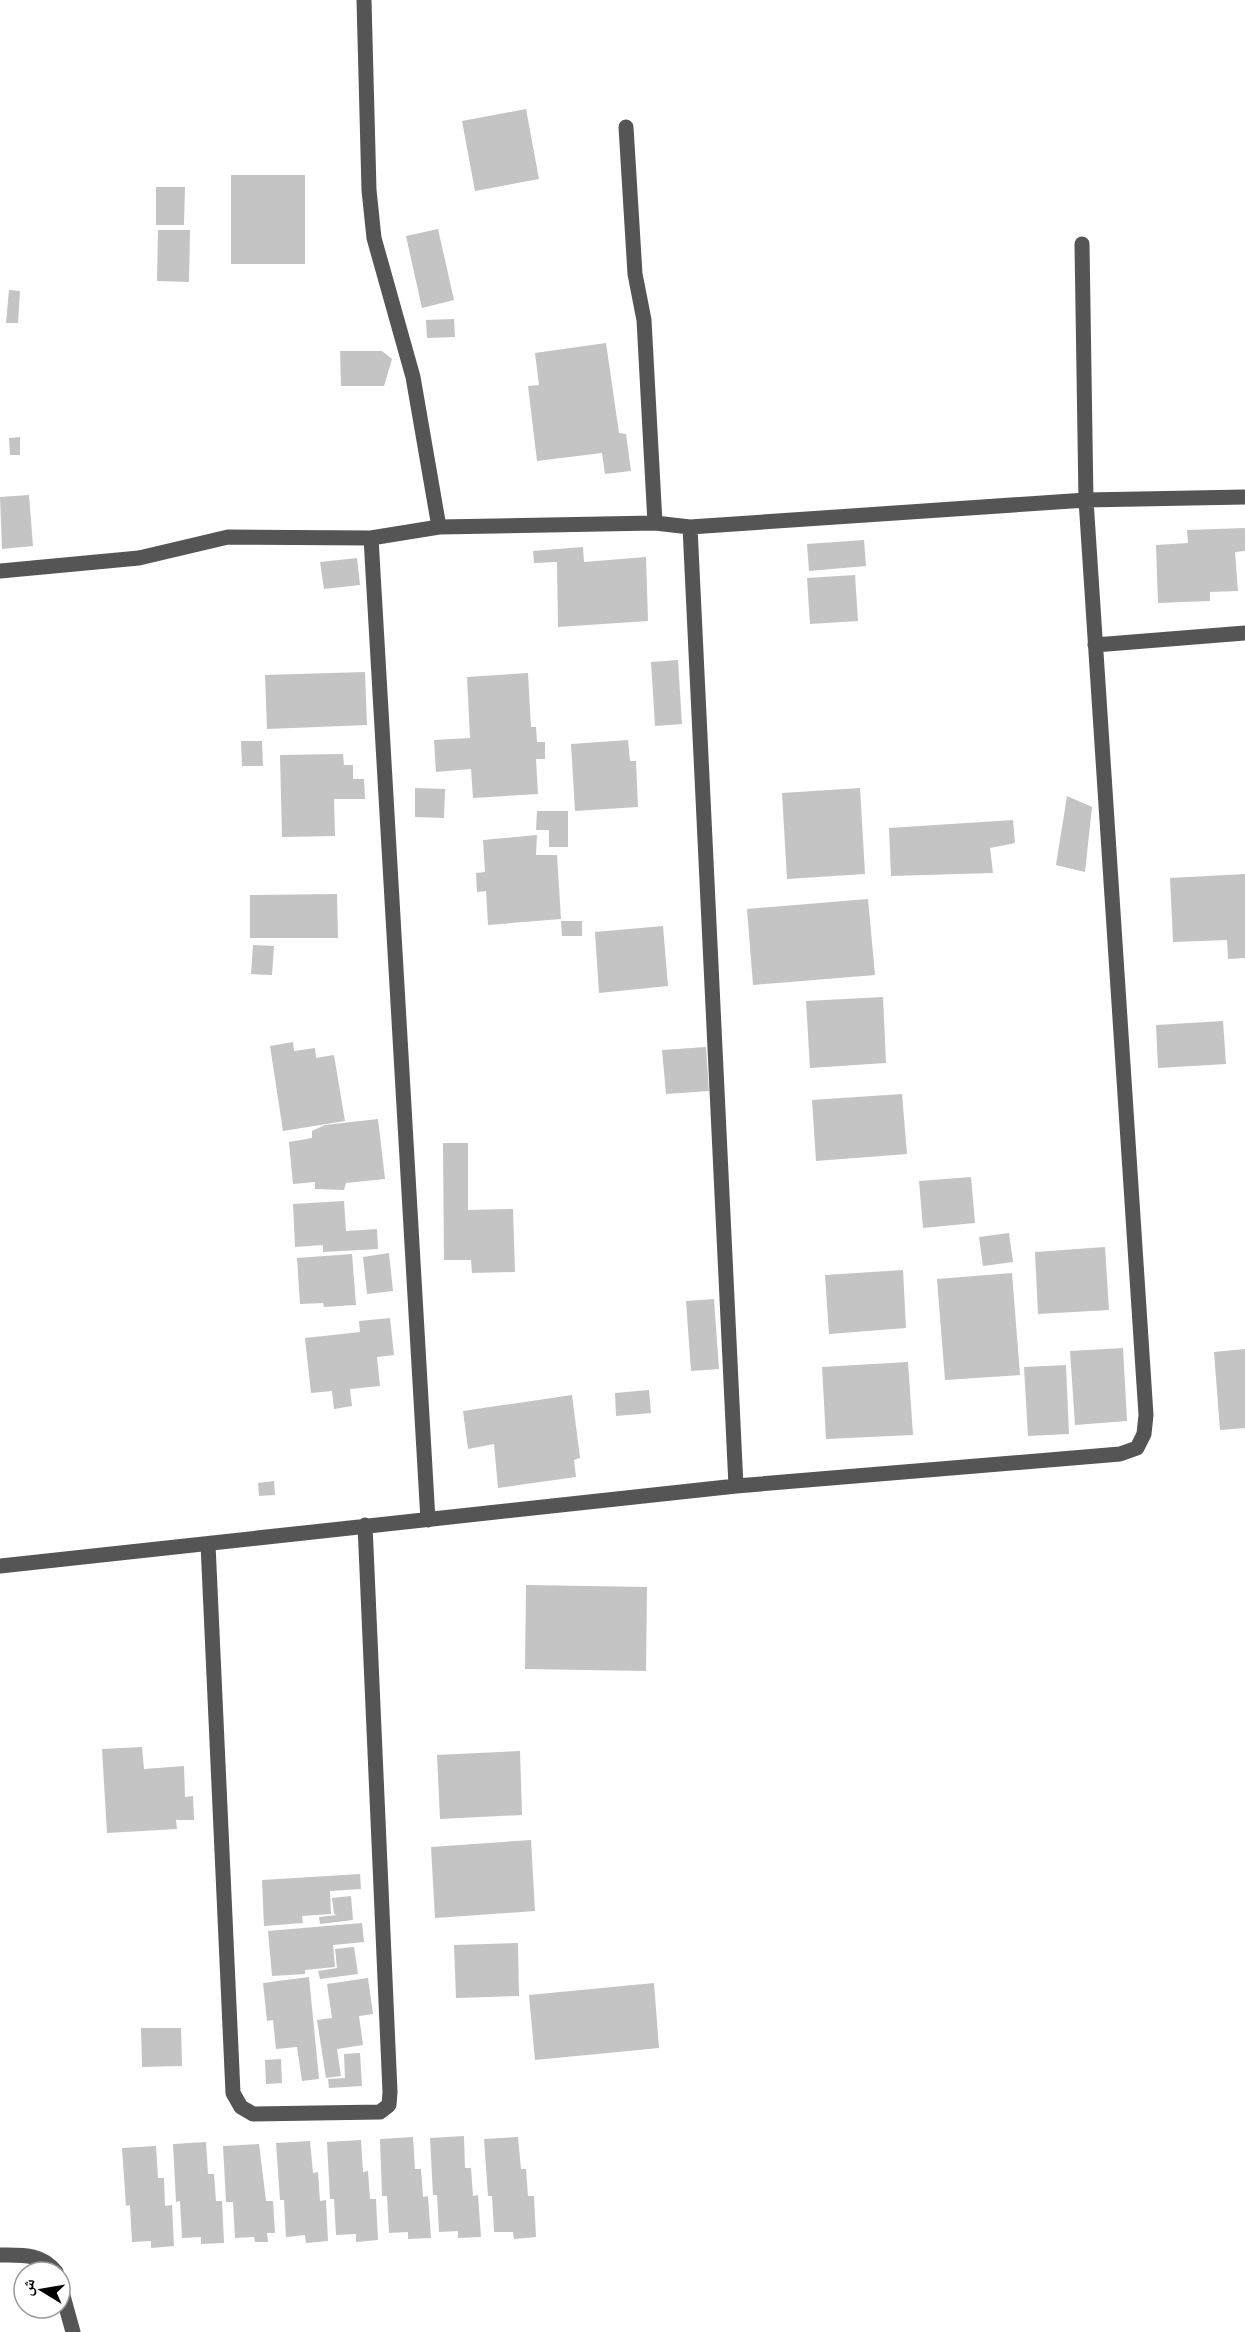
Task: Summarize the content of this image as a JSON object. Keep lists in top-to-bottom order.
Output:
{
  "north": "left"
}
